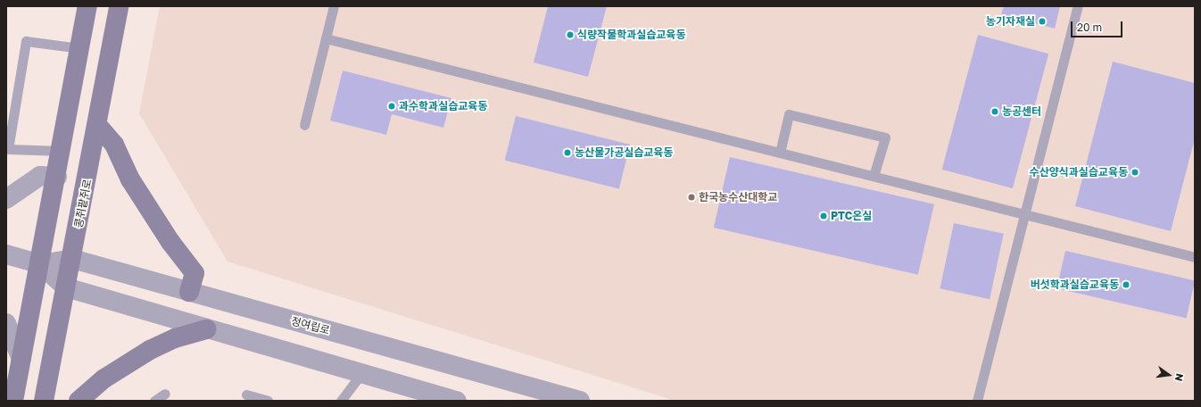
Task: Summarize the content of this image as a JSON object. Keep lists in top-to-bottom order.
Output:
{
  "streets": {
    "main road": ["콩쥐팥쥐로"],
    "street": ["정여립로"]
  },
  "crossings": [
    ["콩쥐팥쥐로", "정여립로"]
  ],
  "places": [
    "농기자재실",
    "식량작물학과실습교육동",
    "과수학과실습교육동",
    "농공센터",
    "농산물가공실습교육동",
    "수산양식과실습교육동",
    "한국농수산대학교",
    "PTC온실",
    "버섯학과실습교육동"
  ],
  "scale_bar": "20 m",
  "north": "right"
}
